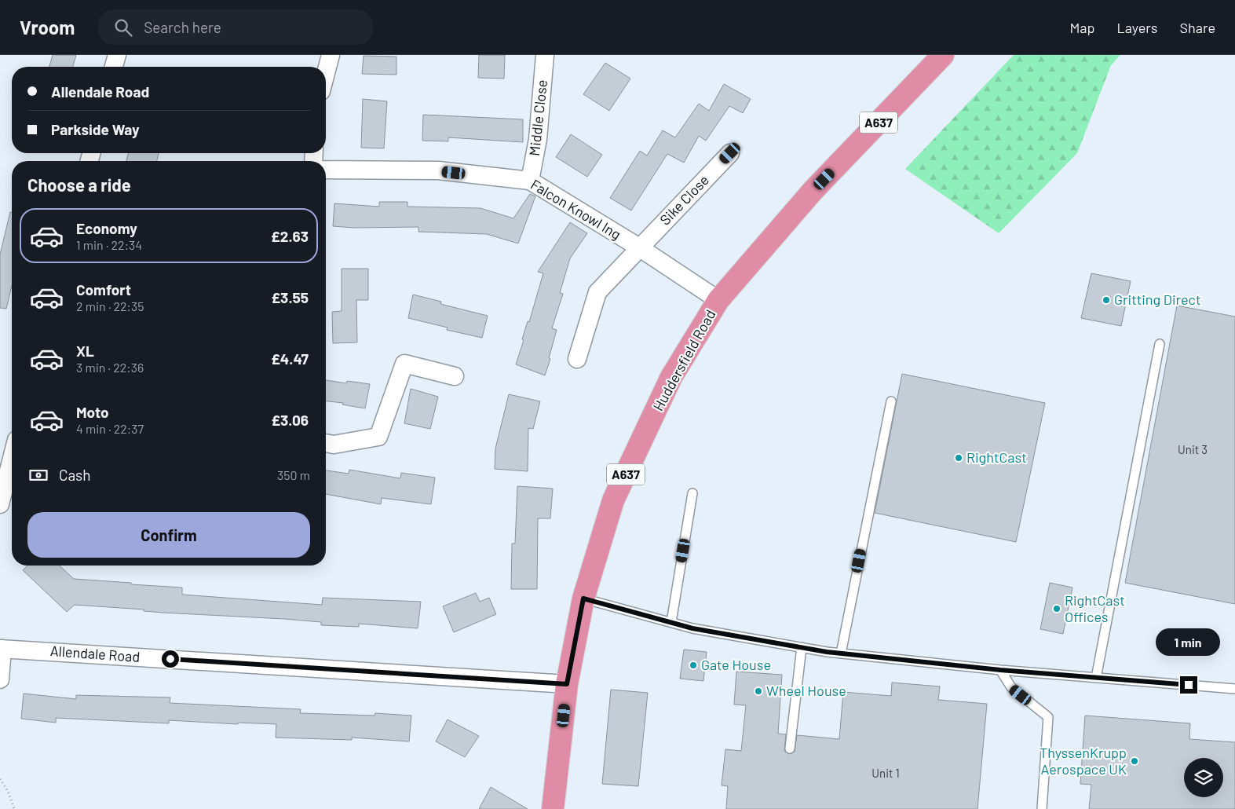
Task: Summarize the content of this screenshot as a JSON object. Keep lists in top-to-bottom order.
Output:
{
  "streets": {
    "highway": ["A637", "Huddersfield Road"],
    "street": [
      "Middle Close",
      "Sike Close",
      "Falcon Knowl Ing",
      "Allendale Road"
    ]
  },
  "crossings": [
    ["Middle Close", "Falcon Knowl Ing"],
    ["Sike Close", "Falcon Knowl Ing"],
    ["Falcon Knowl Ing", "Huddersfield Road"],
    ["Huddersfield Road", "Allendale Road"]
  ],
  "places": [
    "Gritting Direct",
    "RightCast",
    "RightCast Offices",
    "Gate House",
    "Wheel House",
    "ThyssenKrupp Aerospace UK"
  ],
  "house_numbers": ["Unit 3", "Unit 1"],
  "page": {
    "header": "Vroom",
    "search": "Search here",
    "nav": ["Map", "Layers", "Share"],
    "banner": ["Allendale Road", "Parkside Way"],
    "heading": "Choose a ride",
    "list": [
      {
        "name": "Economy",
        "note": "1 min · 22:34",
        "value": "£2.63"
      },
      {
        "name": "Comfort",
        "note": "2 min · 22:35",
        "value": "£3.55"
      },
      {
        "name": "XL",
        "note": "3 min · 22:36",
        "value": "£4.47"
      },
      {
        "name": "Moto",
        "note": "4 min · 22:37",
        "value": "£3.06"
      }
    ],
    "pay": ["Cash", "350 m"],
    "buttons": "Confirm",
    "bubble": "1 min"
  }
}
